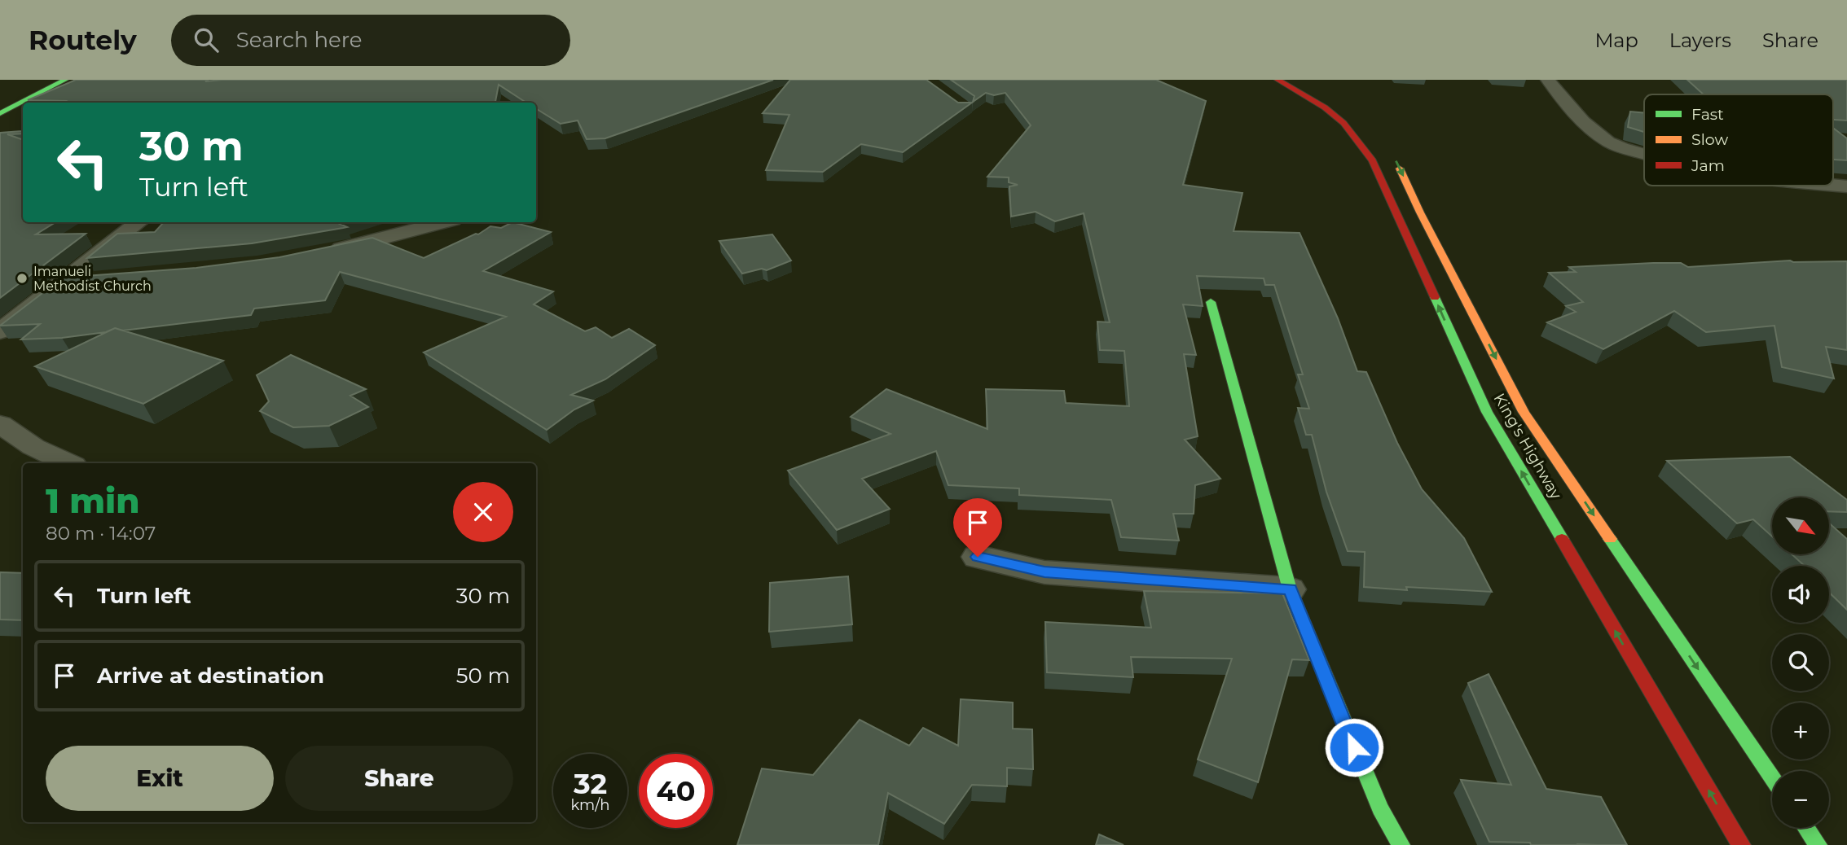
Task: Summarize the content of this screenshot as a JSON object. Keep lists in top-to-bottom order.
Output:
{
  "streets": {
    "main road": ["King's Highway"]
  },
  "places": ["Imanueli Methodist Church"],
  "legend": ["Fast", "Slow", "Jam"],
  "north": "bottom right",
  "page": {
    "header": "Routely",
    "search": "Search here",
    "nav": ["Map", "Layers", "Share"],
    "turn": ["30 m", "Turn left"],
    "heading": ["1 min", "80 m · 14:07"],
    "map_buttons": ["+", "−"],
    "list": [
      {
        "name": "Turn left",
        "value": "30 m"
      },
      {
        "name": "Arrive at destination",
        "value": "50 m"
      }
    ],
    "buttons": ["Exit", "Share"],
    "speed": "32 km/h",
    "limit": "40"
  }
}
